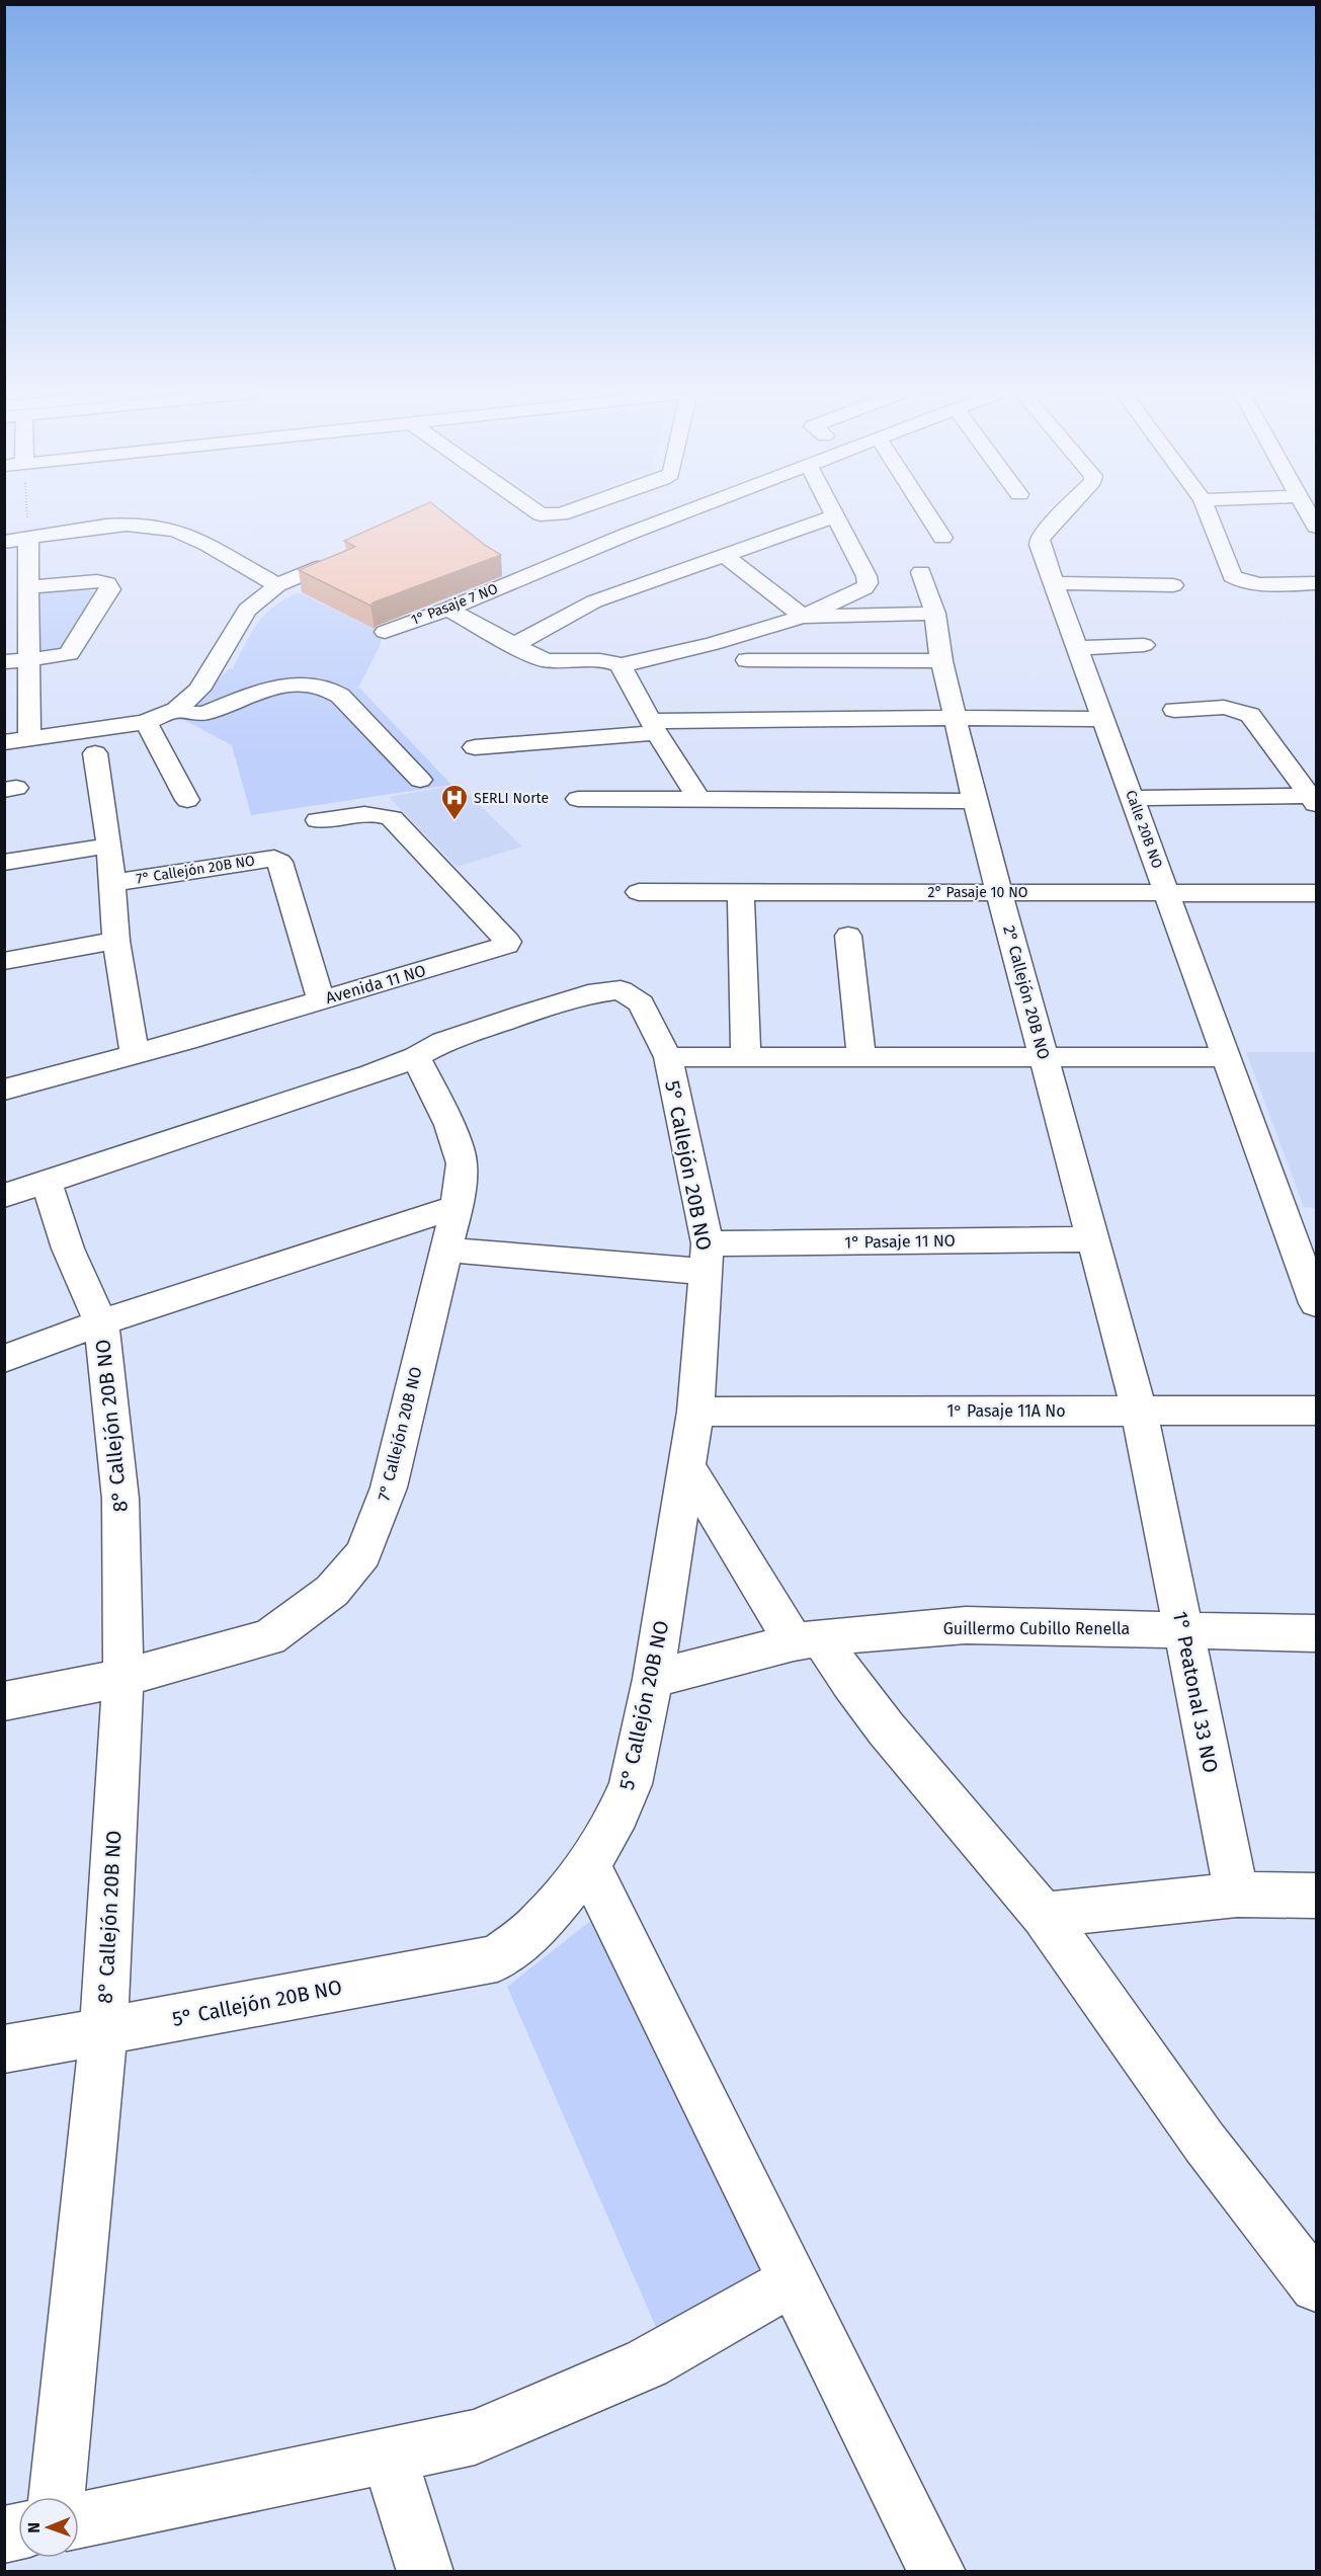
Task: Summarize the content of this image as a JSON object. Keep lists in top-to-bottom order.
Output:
{
  "streets": {
    "main road": [
      "1° Pasaje 7 NO",
      "Calle 20B NO",
      "7° Callejón 20B NO",
      "2° Pasaje 10 NO",
      "Avenida 11 NO",
      "2° Callejón 20B NO",
      "5° Callejón 20B NO",
      "1° Pasaje 11 NO",
      "1° Pasaje 11A No",
      "8° Callejón 20B NO",
      "Guillermo Cubillo Renella",
      "1° Peatonal 33 NO"
    ]
  },
  "crossings": [
    ["Calle 20B NO", "2° Pasaje 10 NO"],
    ["7° Callejón 20B NO", "Avenida 11 NO"],
    ["7° Callejón 20B NO", "5° Callejón 20B NO"],
    ["7° Callejón 20B NO", "8° Callejón 20B NO"],
    ["2° Pasaje 10 NO", "2° Callejón 20B NO"],
    ["2° Callejón 20B NO", "1° Pasaje 11 NO"],
    ["2° Callejón 20B NO", "1° Pasaje 11A No"],
    ["2° Callejón 20B NO", "1° Peatonal 33 NO"],
    ["5° Callejón 20B NO", "1° Pasaje 11 NO"],
    ["5° Callejón 20B NO", "1° Pasaje 11A No"],
    ["5° Callejón 20B NO", "8° Callejón 20B NO"],
    ["5° Callejón 20B NO", "Guillermo Cubillo Renella"],
    ["1° Pasaje 11A No", "1° Peatonal 33 NO"],
    ["Guillermo Cubillo Renella", "1° Peatonal 33 NO"]
  ],
  "places": {
    "hospital": ["SERLI Norte"]
  },
  "north": "left"
}
